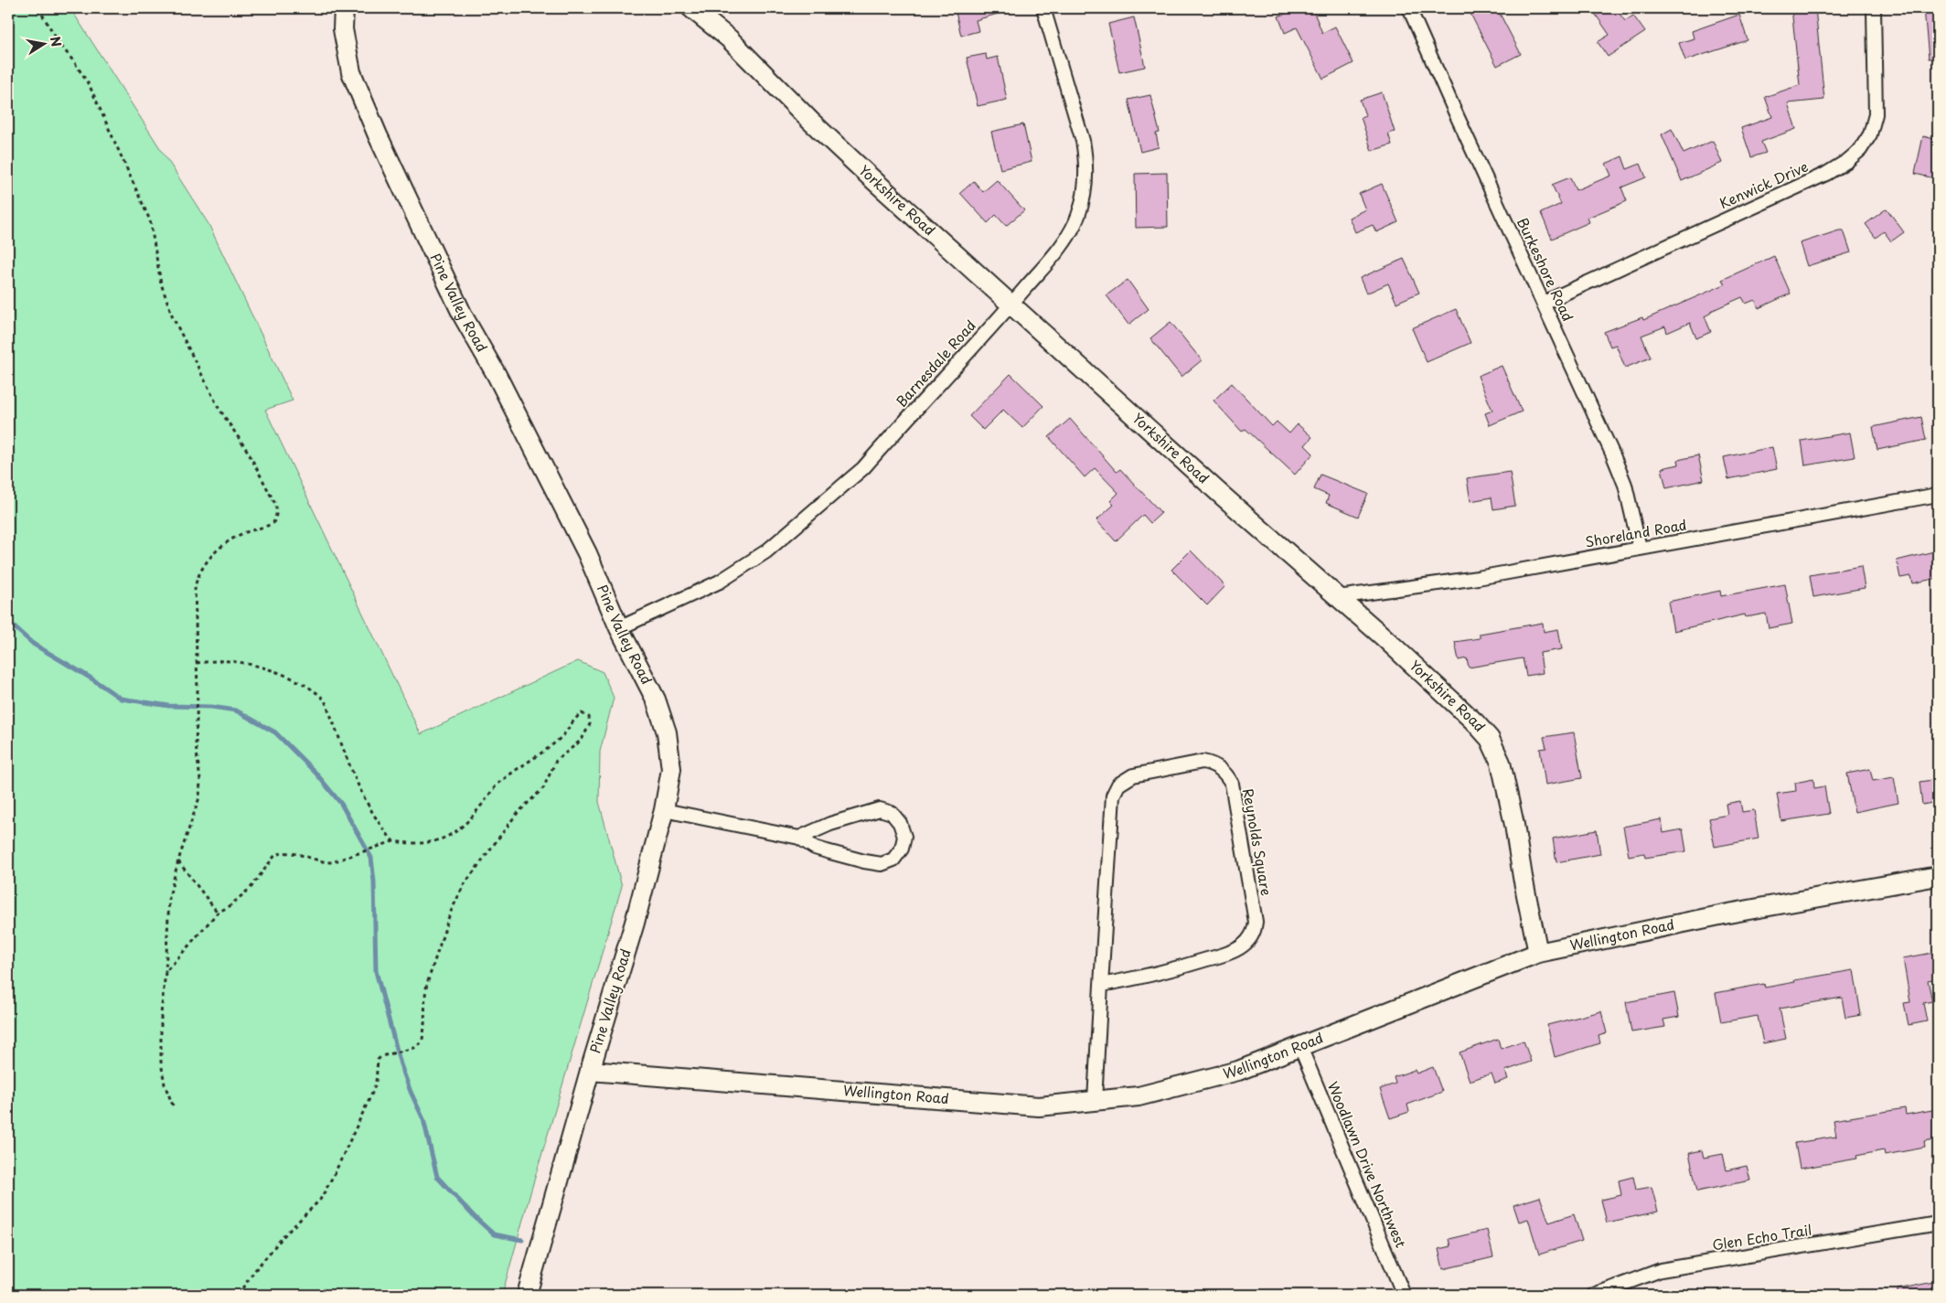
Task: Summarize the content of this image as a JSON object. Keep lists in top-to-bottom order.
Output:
{
  "streets": {
    "street": [
      "Kenwick Drive",
      "Yorkshire Road",
      "Burkeshore Road",
      "Pine Valley Road",
      "Barnesdale Road",
      "Shoreland Road",
      "Reynolds Square",
      "Wellington Road",
      "Woodlawn Drive Northwest",
      "Glen Echo Trail"
    ]
  },
  "crossings": [
    ["Kenwick Drive", "Burkeshore Road"],
    ["Yorkshire Road", "Barnesdale Road"],
    ["Yorkshire Road", "Shoreland Road"],
    ["Yorkshire Road", "Wellington Road"],
    ["Burkeshore Road", "Shoreland Road"],
    ["Pine Valley Road", "Barnesdale Road"],
    ["Pine Valley Road", "Wellington Road"],
    ["Reynolds Square", "Wellington Road"],
    ["Wellington Road", "Woodlawn Drive Northwest"]
  ],
  "north": "right"
}
